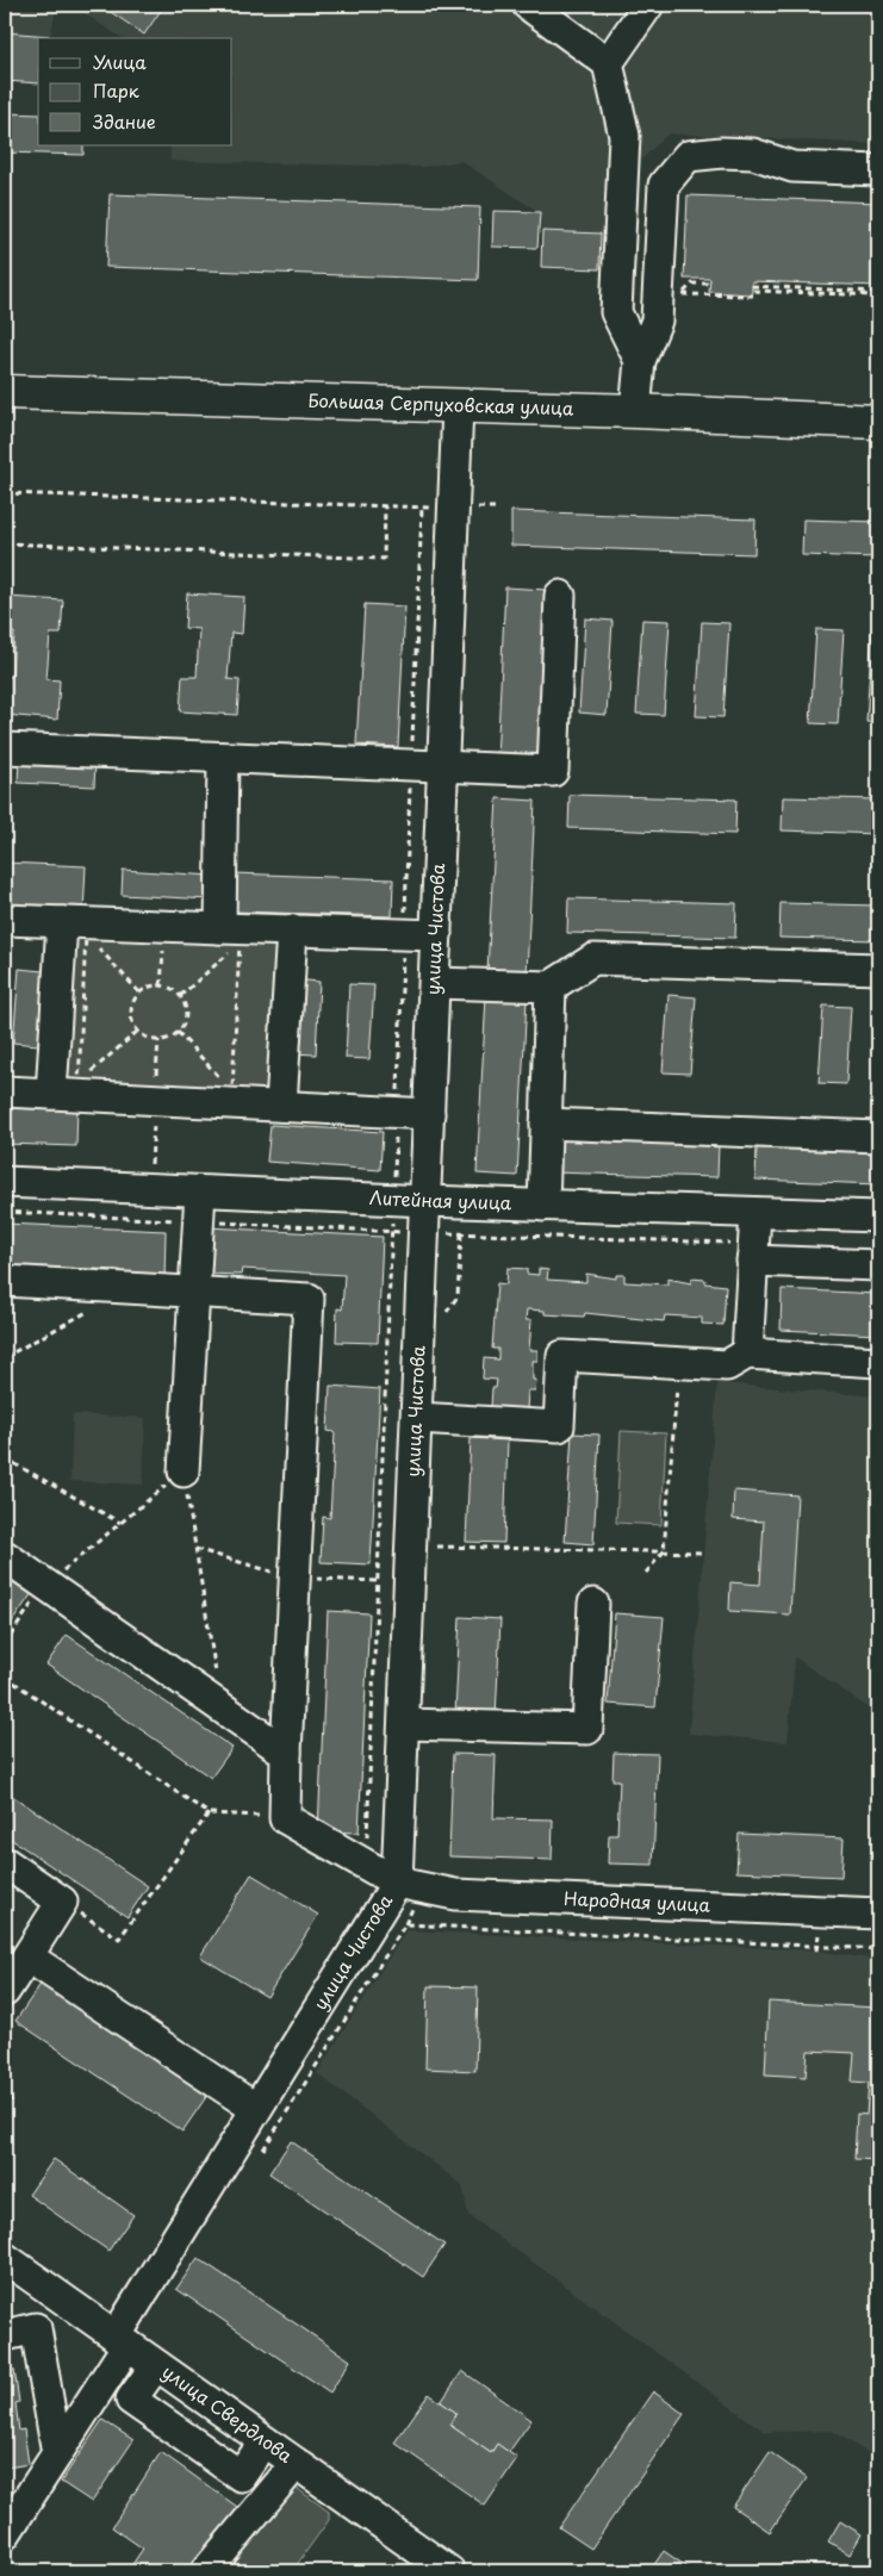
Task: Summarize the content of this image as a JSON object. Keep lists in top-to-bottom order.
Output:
{
  "streets": {
    "main road": ["Большая Серпуховская улица"],
    "street": [
      "улица Чистова",
      "Литейная улица",
      "Народная улица",
      "улица Свердлова"
    ]
  },
  "crossings": [
    ["Большая Серпуховская улица", "улица Чистова"],
    ["улица Чистова", "Литейная улица"],
    ["улица Чистова", "Народная улица"],
    ["улица Чистова", "улица Свердлова"]
  ],
  "legend": ["Улица", "Парк", "Здание"]
}
